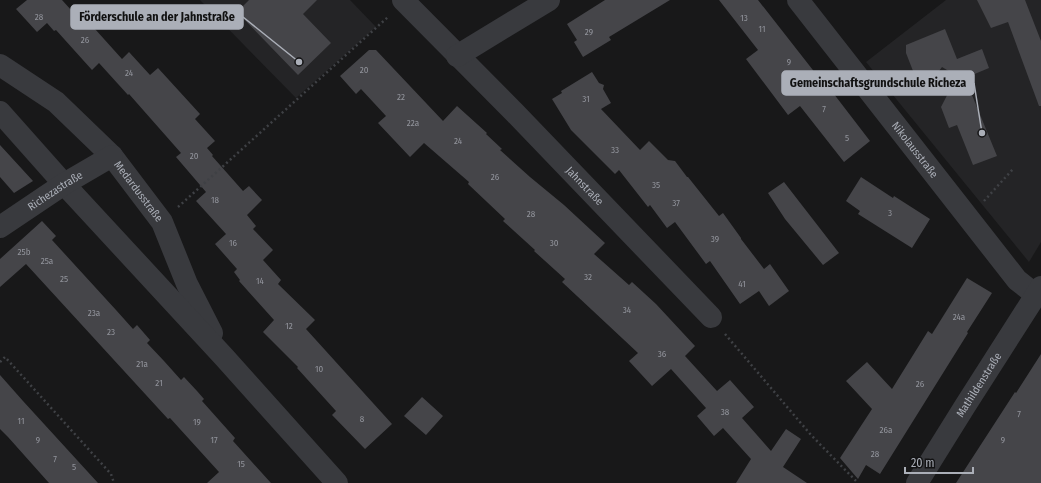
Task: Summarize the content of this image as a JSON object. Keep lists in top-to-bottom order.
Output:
{
  "streets": {
    "street": [
      "Nikolausstraße",
      "Jahnstraße",
      "Richezastraße",
      "Medardusstraße",
      "Mathildenstraße"
    ]
  },
  "crossings": [
    ["Nikolausstraße", "Mathildenstraße"],
    ["Richezastraße", "Medardusstraße"]
  ],
  "places": ["Förderschule an der Jahnstraße", "Gemeinschaftsgrundschule Richeza"],
  "house_numbers": [
    "28",
    "13",
    "11",
    "29",
    "26",
    "9",
    "20",
    "24",
    "22",
    "31",
    "7",
    "22a",
    "5",
    "24",
    "33",
    "20",
    "26",
    "35",
    "18",
    "37",
    "3",
    "28",
    "39",
    "16",
    "30",
    "25b",
    "25a",
    "32",
    "25",
    "14",
    "41",
    "34",
    "23a",
    "24a",
    "12",
    "23",
    "36",
    "21a",
    "10",
    "21",
    "26",
    "38",
    "7",
    "8",
    "11",
    "19",
    "26a",
    "9",
    "17",
    "9",
    "28",
    "7",
    "15",
    "5"
  ],
  "scale_bar": "20 m"
}
